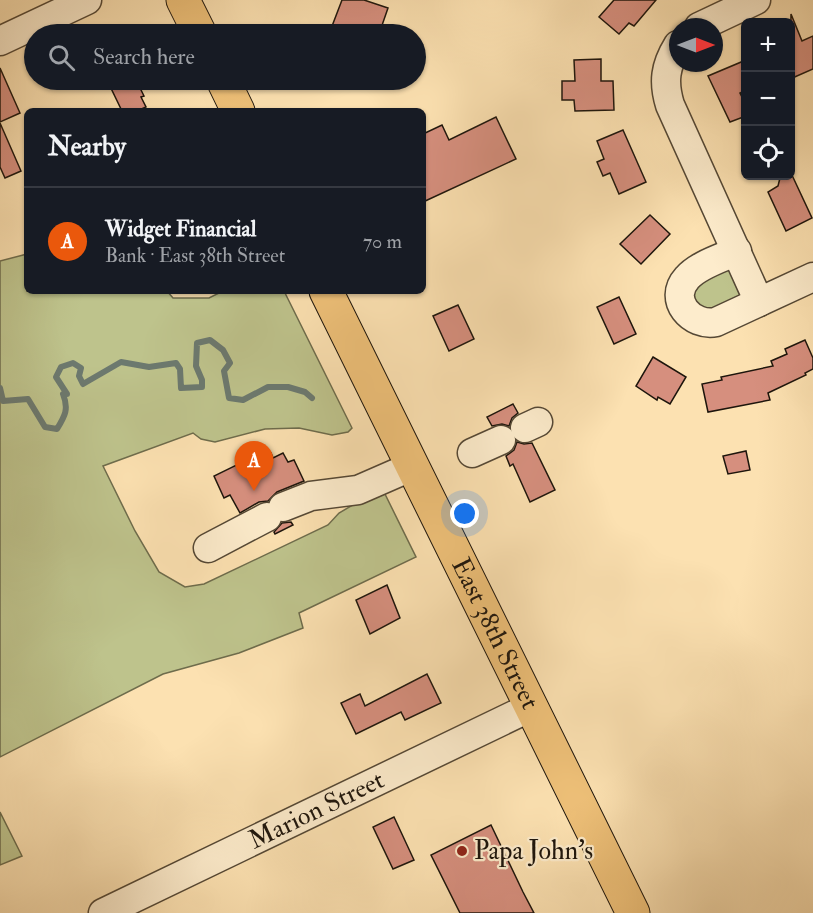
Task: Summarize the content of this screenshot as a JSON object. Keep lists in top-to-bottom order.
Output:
{
  "streets": {
    "main road": ["East 38th Street"],
    "street": ["Marion Street"]
  },
  "crossings": [
    ["East 38th Street", "Marion Street"]
  ],
  "places": ["Papa John's"],
  "north": "right",
  "page": {
    "map_buttons": ["+", "−"],
    "search": "Search here",
    "heading": "Nearby",
    "list": [
      {
        "mark": "A",
        "name": "Widget Financial",
        "note": "Bank · East 38th Street",
        "value": "70 m"
      }
    ],
    "pins": "A"
  }
}
